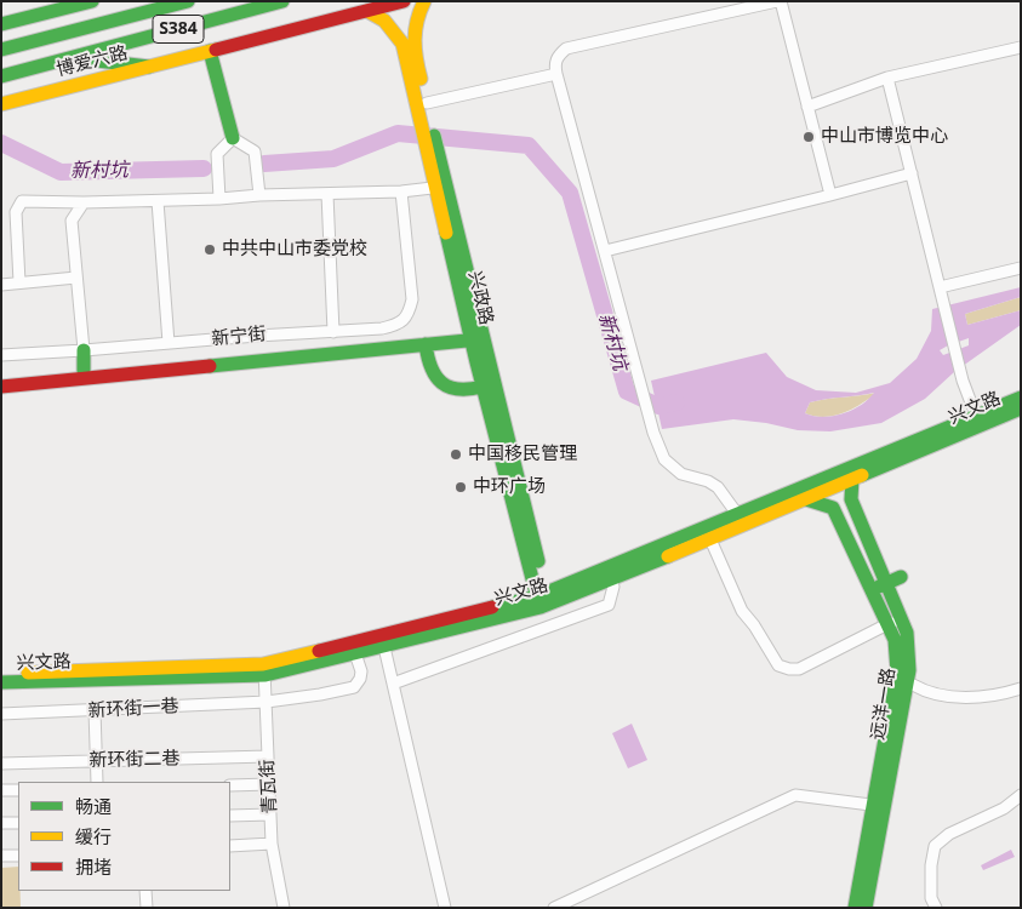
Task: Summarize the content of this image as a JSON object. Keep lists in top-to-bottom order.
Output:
{
  "streets": {
    "main road": [
      "S384",
      "博爱六路",
      "兴政路",
      "新宁街",
      "兴文路",
      "远洋一路"
    ],
    "street": ["新环街一巷", "新环街二巷", "青瓦街"]
  },
  "crossings": [
    ["博爱六路", "兴政路"],
    ["兴政路", "新宁街"],
    ["兴政路", "兴文路"],
    ["兴文路", "远洋一路"],
    ["兴文路", "新环街一巷"],
    ["兴文路", "青瓦街"],
    ["新环街一巷", "青瓦街"],
    ["新环街二巷", "青瓦街"]
  ],
  "water": ["新村坑"],
  "places": [
    "中山市博览中心",
    "中共中山市委党校",
    "中国移民管理",
    "中环广场"
  ],
  "legend": ["畅通", "缓行", "拥堵"]
}
